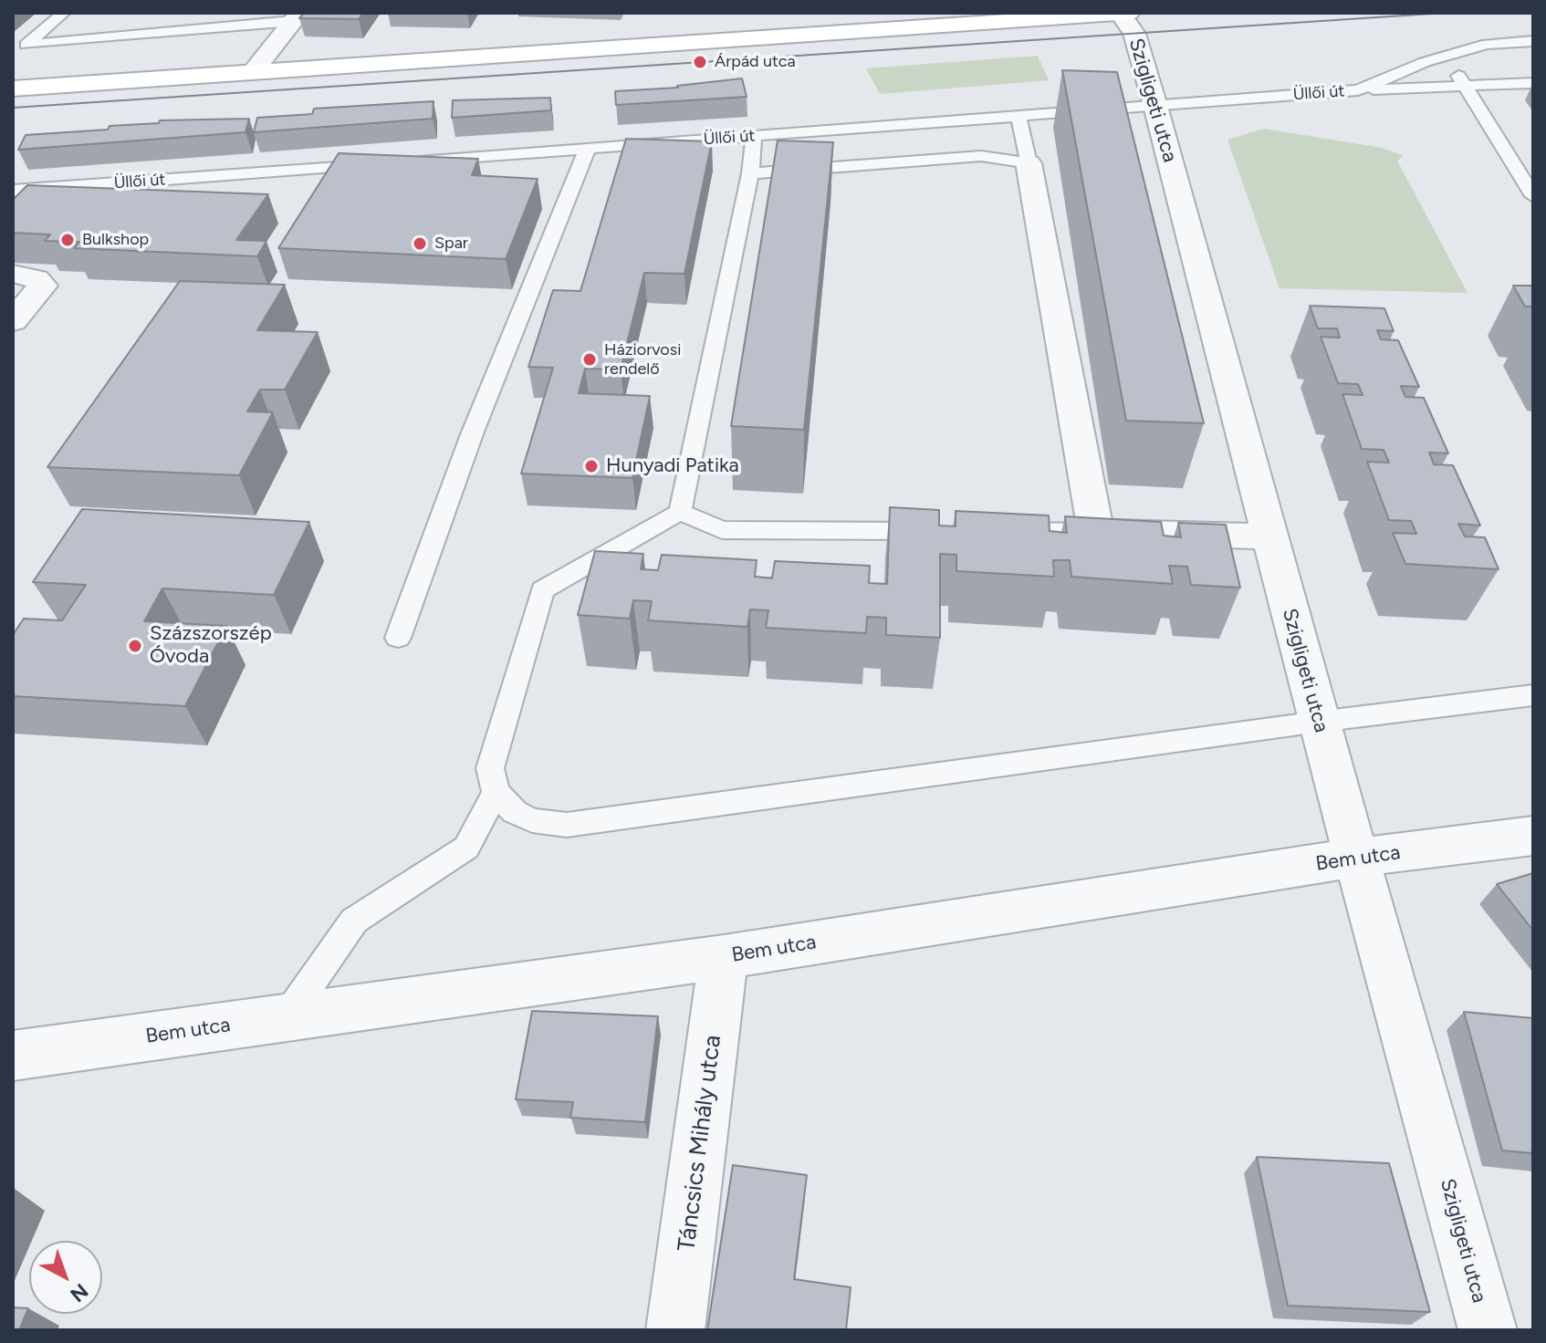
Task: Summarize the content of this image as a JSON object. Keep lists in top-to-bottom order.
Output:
{
  "streets": {
    "street": ["Szigligeti utca", "Bem utca", "Táncsics Mihály utca"],
    "lane": ["Üllői út"]
  },
  "crossings": [
    ["Üllői út", "Szigligeti utca"],
    ["Szigligeti utca", "Bem utca"],
    ["Bem utca", "Táncsics Mihály utca"]
  ],
  "places": [
    "Árpád utca",
    "Bulkshop",
    "Spar",
    "Háziorvosi rendelő",
    "Hunyadi Patika",
    "Százszorszép Óvoda"
  ],
  "north": "bottom right"
}
